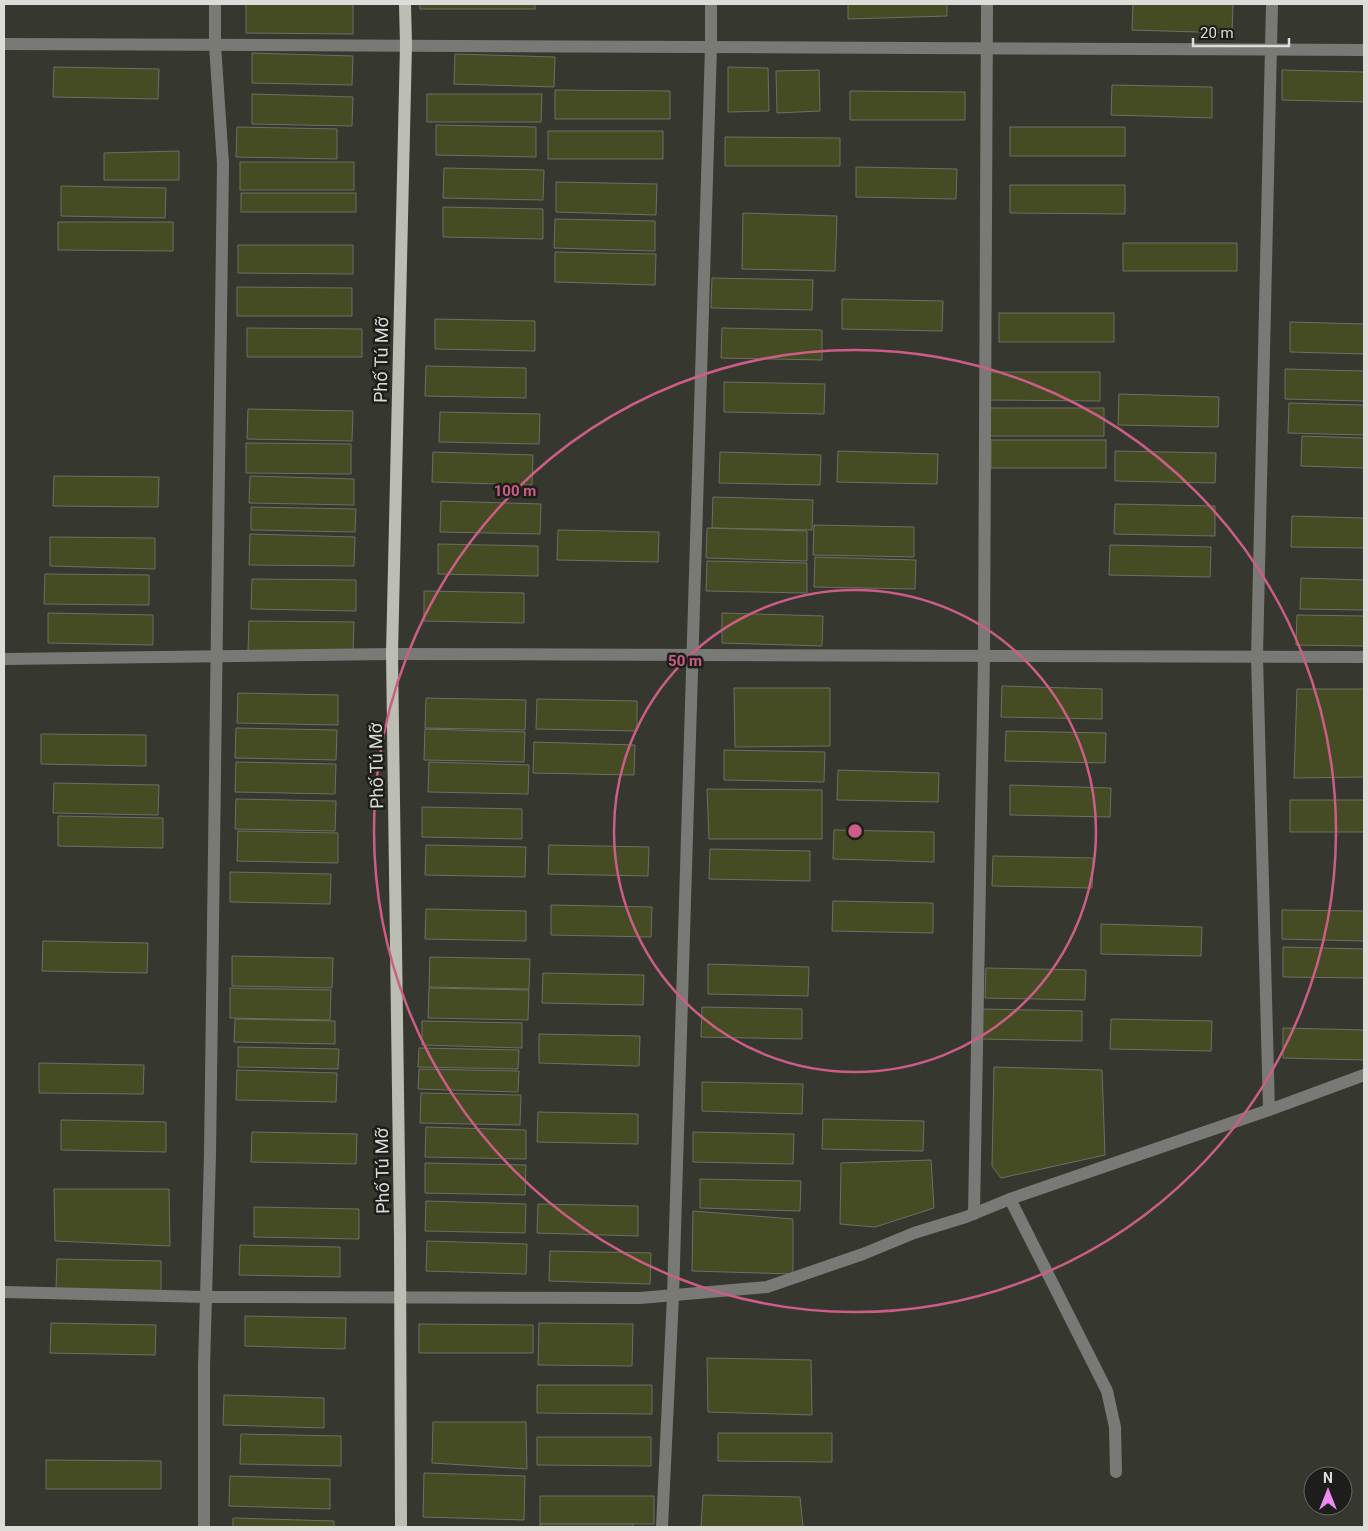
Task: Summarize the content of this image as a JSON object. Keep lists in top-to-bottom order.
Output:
{
  "streets": {
    "main road": ["Phố Tú Mỡ"]
  },
  "scale_bar": "20 m",
  "north": "top",
  "rings": ["100 m", "50 m"]
}
